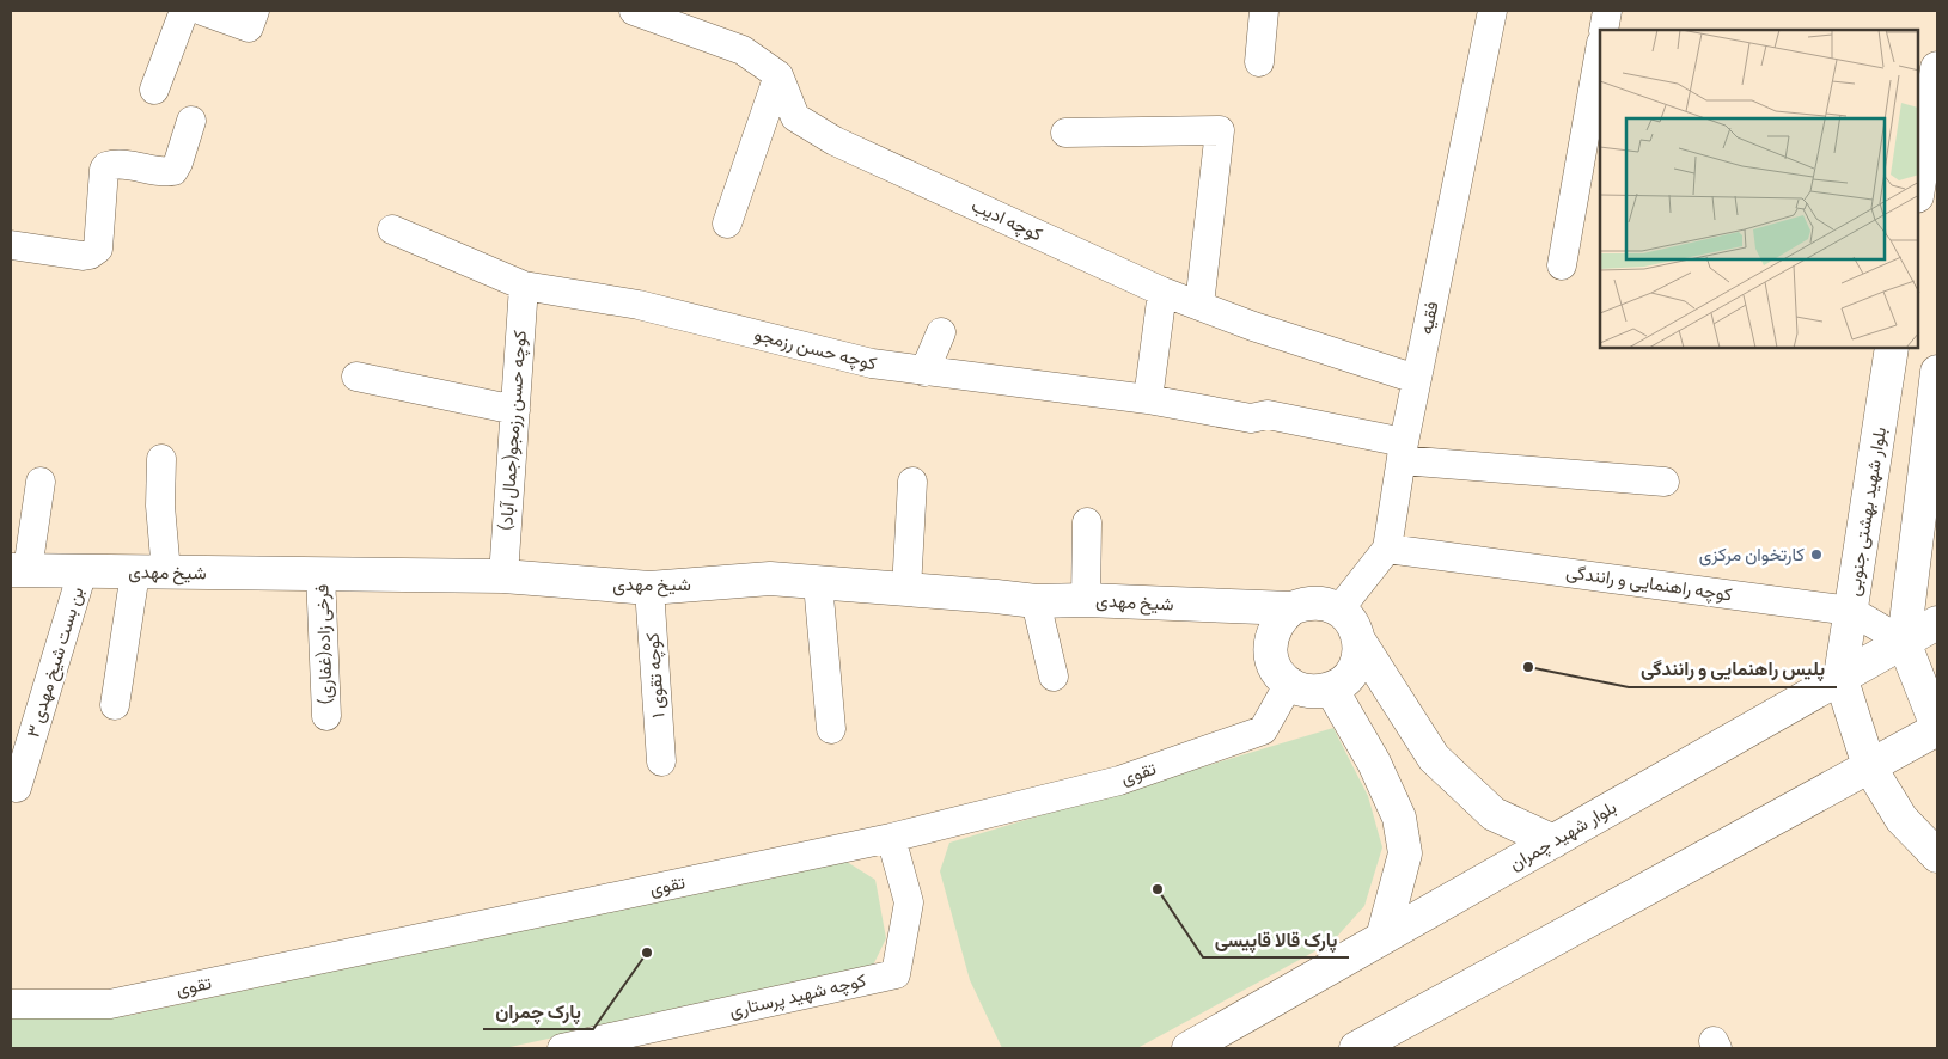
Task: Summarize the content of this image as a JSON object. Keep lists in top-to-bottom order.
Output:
{
  "streets": {
    "main road": ["بلوار شهید بهشتی جنوبی", "شیخ مهدی", "بلوار شهید چمران"],
    "street": [
      "کوچه ادیب",
      "فقیه",
      "کوچه حسن رزمجو",
      "کوچه حسن رزمجو(جمال آباد)",
      "کوچه راهنمایی و رانندگی",
      "فرخی زاده(غفاری)",
      "بن بست شیخ مهدی ۳",
      "کوچه تقوی ۱",
      "تقوی",
      "کوچه شهید پرستاری"
    ]
  },
  "crossings": [
    ["کوچه ادیب", "فقیه"],
    ["فقیه", "کوچه حسن رزمجو"],
    ["فقیه", "شیخ مهدی"],
    ["فقیه", "کوچه راهنمایی و رانندگی"],
    ["فقیه", "تقوی"],
    ["کوچه حسن رزمجو", "کوچه حسن رزمجو(جمال آباد)"],
    ["کوچه حسن رزمجو(جمال آباد)", "شیخ مهدی"],
    ["بلوار شهید بهشتی جنوبی", "کوچه راهنمایی و رانندگی"],
    ["بلوار شهید بهشتی جنوبی", "بلوار شهید چمران"],
    ["شیخ مهدی", "فرخی زاده(غفاری)"],
    ["شیخ مهدی", "بن بست شیخ مهدی ۳"],
    ["شیخ مهدی", "کوچه تقوی ۱"],
    ["شیخ مهدی", "تقوی"],
    ["کوچه راهنمایی و رانندگی", "بلوار شهید چمران"],
    ["تقوی", "کوچه شهید پرستاری"]
  ],
  "places": [
    "کارتخوان مرکزی",
    "پلیس راهنمایی و رانندگی",
    "پارک قالا قاپیسی",
    "پارک چمران"
  ]
}
